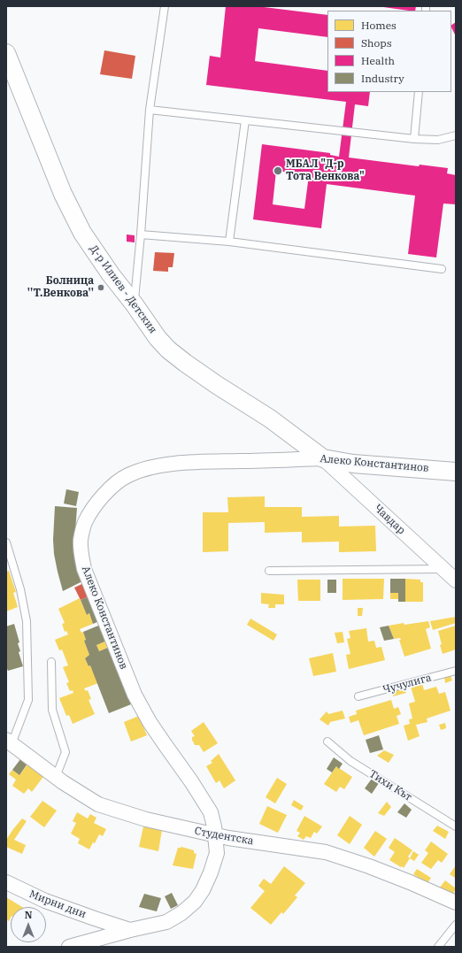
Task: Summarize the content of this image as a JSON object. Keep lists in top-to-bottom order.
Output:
{
  "streets": {
    "street": [
      "Д-р Илиев - Детския",
      "Алеко Константинов",
      "Чавдар",
      "Студентска",
      "Мирни дни"
    ],
    "lane": ["Чучулига", "Тихи Кът"]
  },
  "crossings": [
    ["Д-р Илиев - Детския", "Алеко Константинов"],
    ["Д-р Илиев - Детския", "Чавдар"],
    ["Алеко Константинов", "Чавдар"],
    ["Алеко Константинов", "Студентска"],
    ["Алеко Константинов", "Мирни дни"]
  ],
  "places": ["МБАЛ \"Д-р Тота Венкова\"", "Болница ''Т.Венкова''"],
  "legend": [
    "Homes",
    "Shops",
    "Health",
    "Industry"
  ],
  "north": "top"
}
